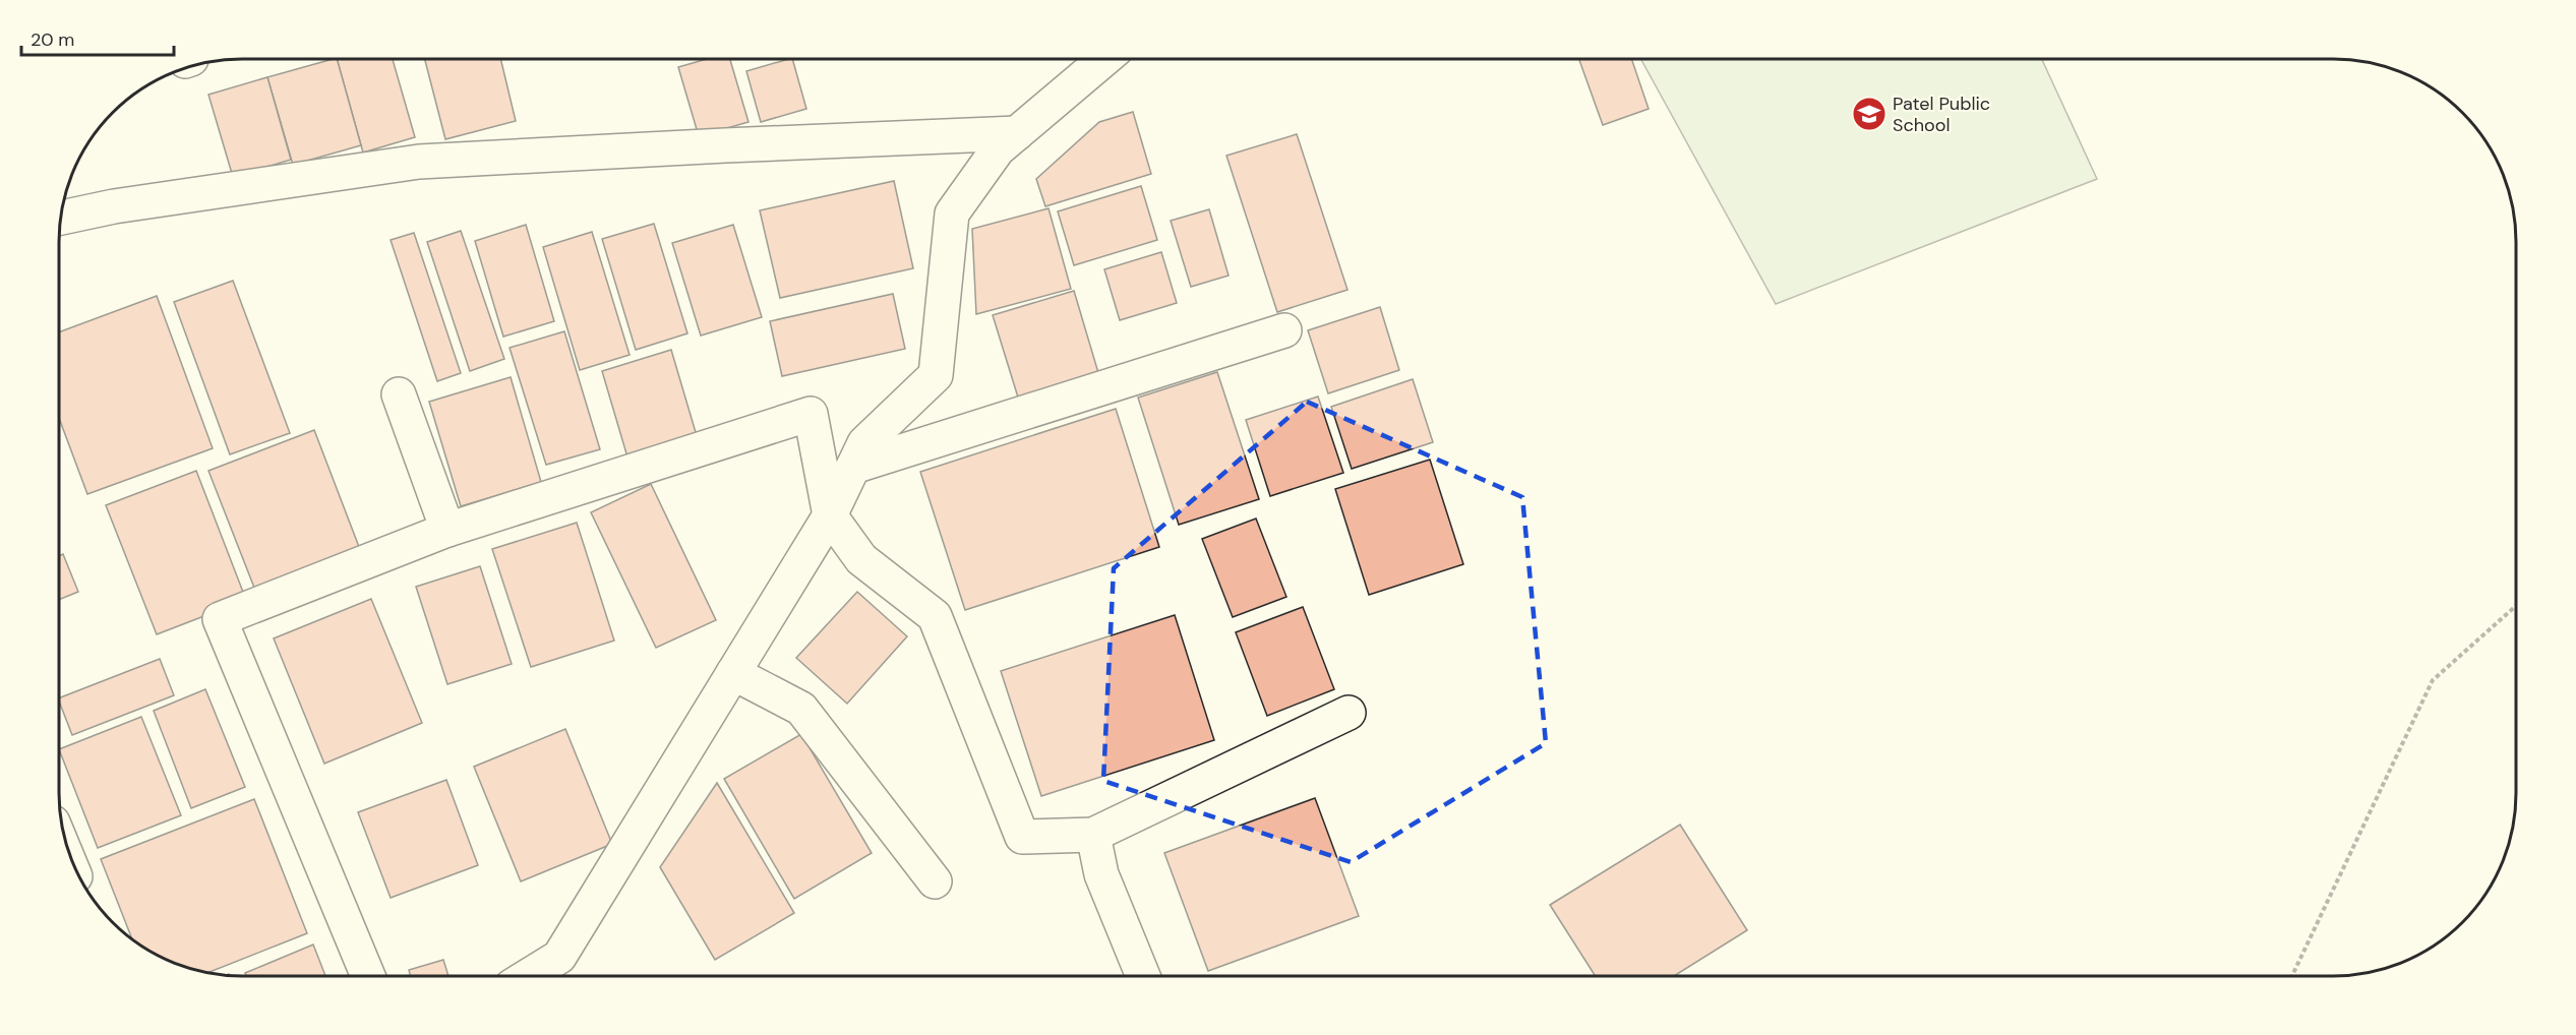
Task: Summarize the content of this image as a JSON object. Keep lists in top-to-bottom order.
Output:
{
  "places": {
    "school or university": ["Patel Public School"]
  },
  "scale_bar": "20 m"
}
